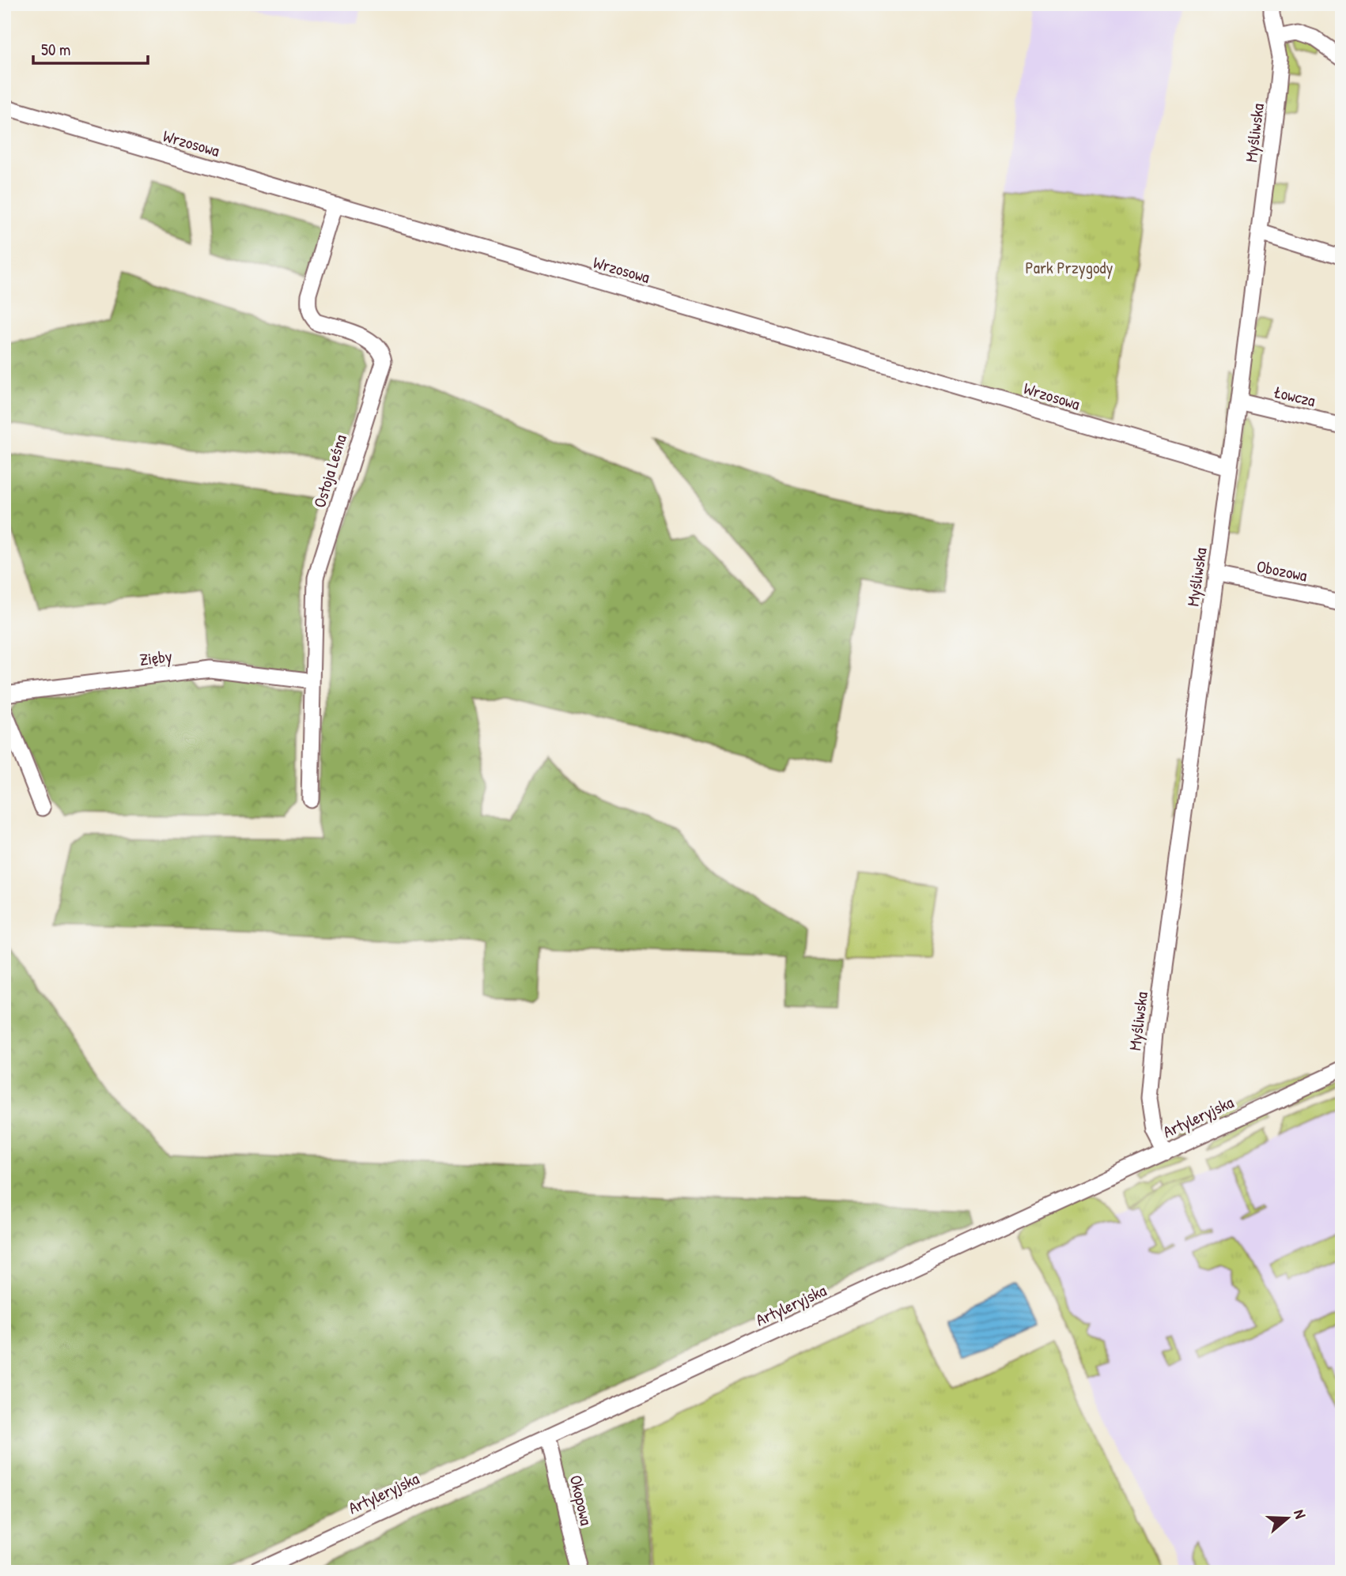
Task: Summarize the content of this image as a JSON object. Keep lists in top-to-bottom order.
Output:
{
  "streets": {
    "street": [
      "Myśliwska",
      "Wrzosowa",
      "Łowcza",
      "Ostoja Leśna",
      "Obozowa",
      "Zięby",
      "Artyleryjska",
      "Okopowa"
    ]
  },
  "crossings": [
    ["Myśliwska", "Wrzosowa"],
    ["Myśliwska", "Łowcza"],
    ["Myśliwska", "Obozowa"],
    ["Myśliwska", "Artyleryjska"],
    ["Wrzosowa", "Ostoja Leśna"],
    ["Ostoja Leśna", "Zięby"],
    ["Artyleryjska", "Okopowa"]
  ],
  "parks": ["Park Przygody"],
  "scale_bar": "50 m",
  "north": "right"
}
